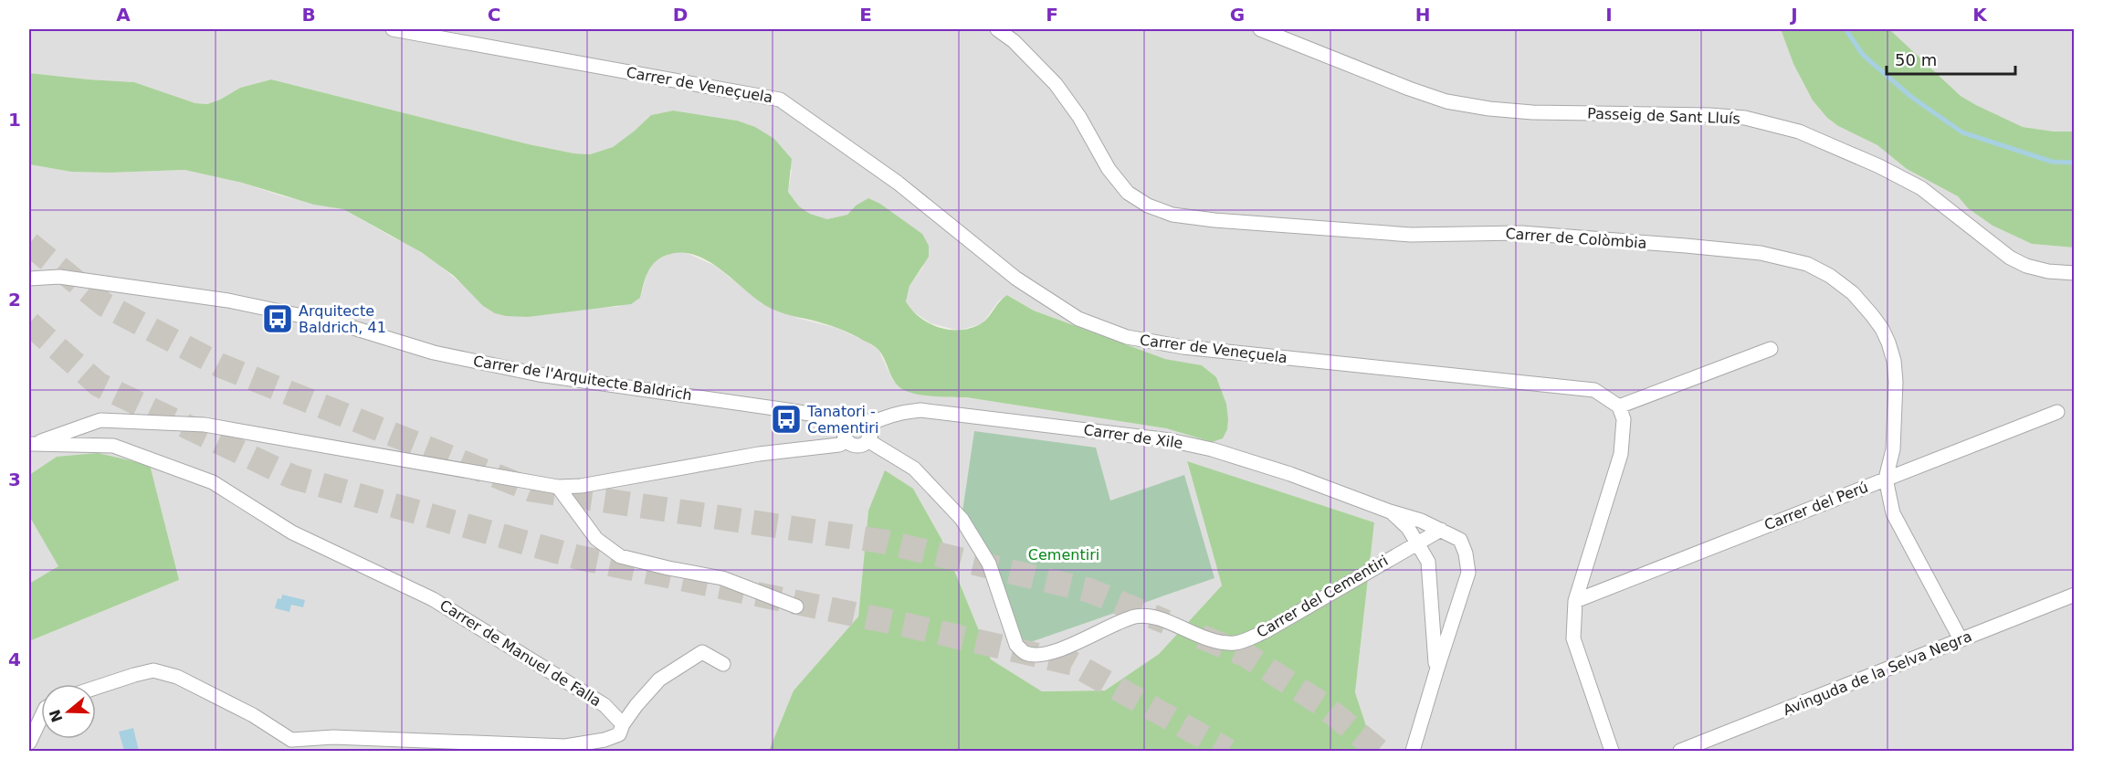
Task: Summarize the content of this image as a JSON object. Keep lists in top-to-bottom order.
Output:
{
  "streets": {
    "street": [
      "Carrer de Veneçuela",
      "Passeig de Sant Lluís",
      "Carrer de Colòmbia",
      "Carrer de l'Arquitecte Baldrich",
      "Carrer de Xile",
      "Carrer del Perú",
      "Carrer del Cementiri",
      "Carrer de Manuel de Falla",
      "Avinguda de la Selva Negra"
    ]
  },
  "crossings": [
    ["Carrer de Colòmbia", "Carrer del Perú"],
    ["Carrer de Colòmbia", "Avinguda de la Selva Negra"],
    ["Carrer de l'Arquitecte Baldrich", "Carrer de Xile"],
    ["Carrer de l'Arquitecte Baldrich", "Carrer del Cementiri"],
    ["Carrer de Xile", "Carrer del Cementiri"]
  ],
  "parks": ["Cementiri"],
  "places": {
    "bus stop": ["Arquitecte Baldrich, 41", "Tanatori - Cementiri"]
  },
  "scale_bar": "50 m",
  "north": "left",
  "grid": {
    "columns": [
      "A",
      "B",
      "C",
      "D",
      "E",
      "F",
      "G",
      "H",
      "I",
      "J",
      "K"
    ],
    "rows": [
      "1",
      "2",
      "3",
      "4"
    ]
  }
}
